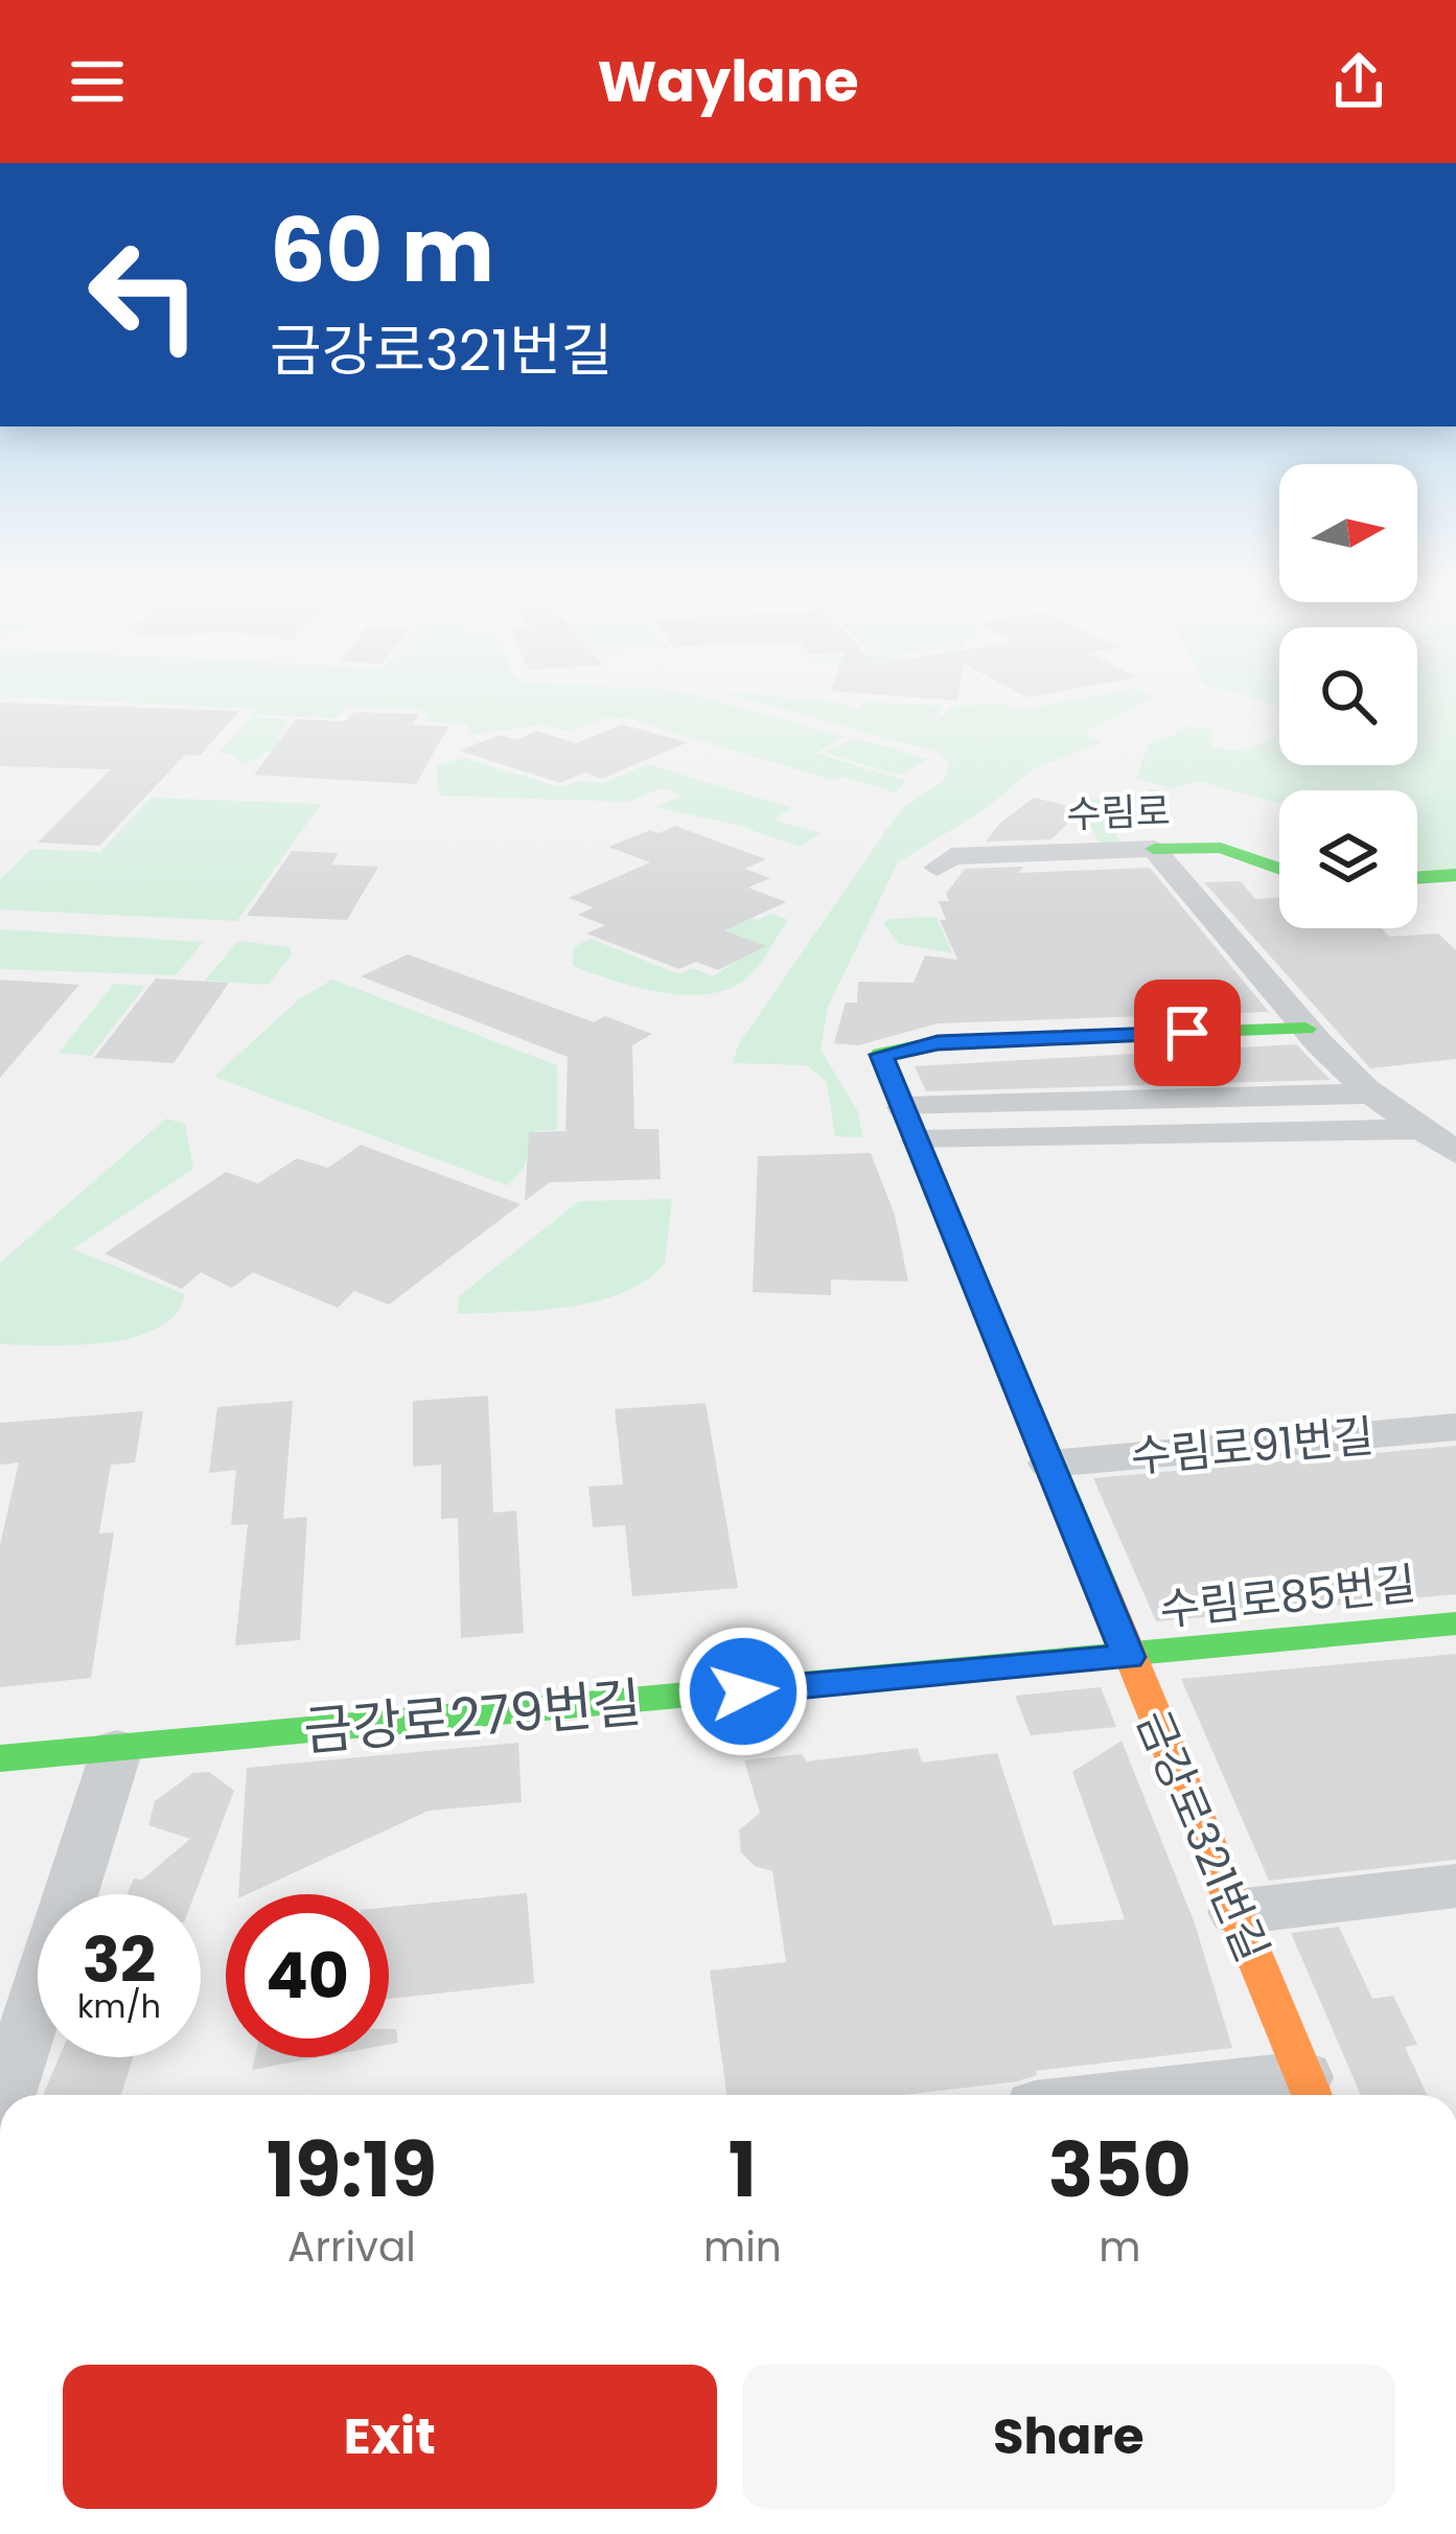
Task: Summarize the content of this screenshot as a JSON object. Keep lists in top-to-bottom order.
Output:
{
  "streets": {
    "street": [
      "수림로",
      "수림로91번길",
      "수림로85번길",
      "금강로279번길",
      "금강로321번길"
    ]
  },
  "crossings": [
    ["수림로91번길", "금강로321번길"],
    ["수림로85번길", "금강로279번길"],
    ["수림로85번길", "금강로321번길"],
    ["금강로279번길", "금강로321번길"]
  ],
  "north": "right",
  "page": {
    "header": "Waylane",
    "turn": ["60 m", "금강로321번길"],
    "speed": "32 km/h",
    "limit": "40",
    "eta": [
      "19:19",
      "Arrival",
      "1",
      "min",
      "350",
      "m"
    ],
    "buttons": ["Exit", "Share"]
  }
}
